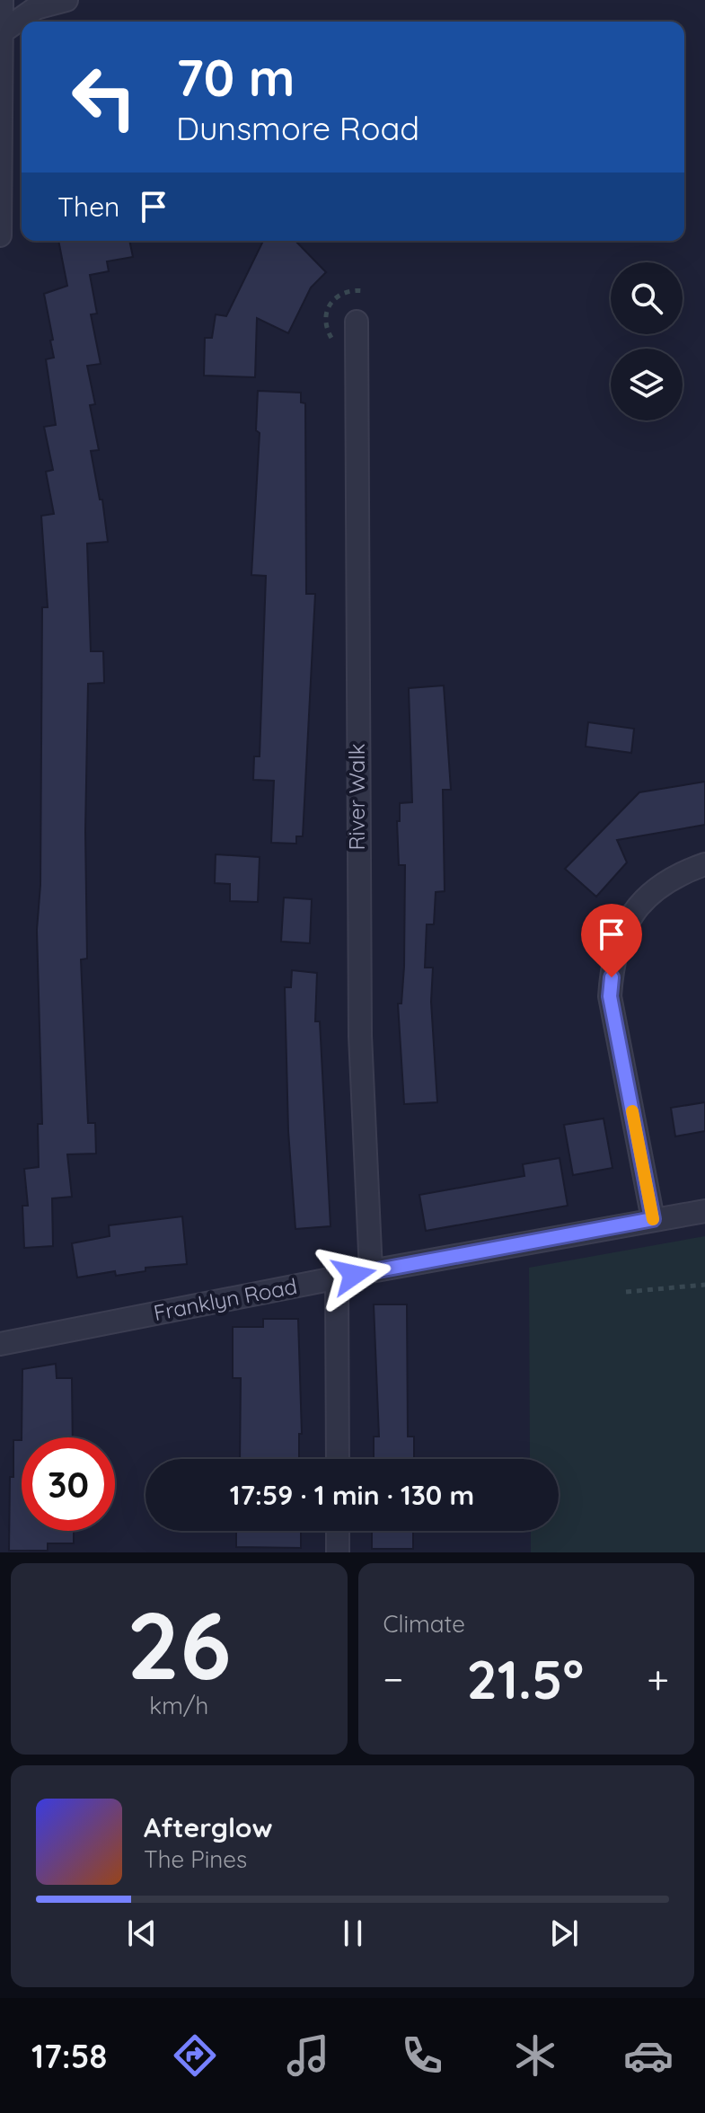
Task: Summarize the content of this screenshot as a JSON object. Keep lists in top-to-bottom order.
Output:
{
  "streets": {
    "street": ["River Walk", "Franklyn Road"]
  },
  "crossings": [
    ["River Walk", "Franklyn Road"]
  ],
  "page": {
    "turn": ["70 m", "Dunsmore Road"],
    "then": "Then",
    "limit": "30",
    "trip": "17:59 · 1 min · 130 m",
    "tile": [
      ["26", "km/h"],
      "Climate"
    ],
    "heat": ["−", "21.5°", "+"],
    "song": ["Afterglow", "The Pines"],
    "tabs": "17:58"
  }
}
